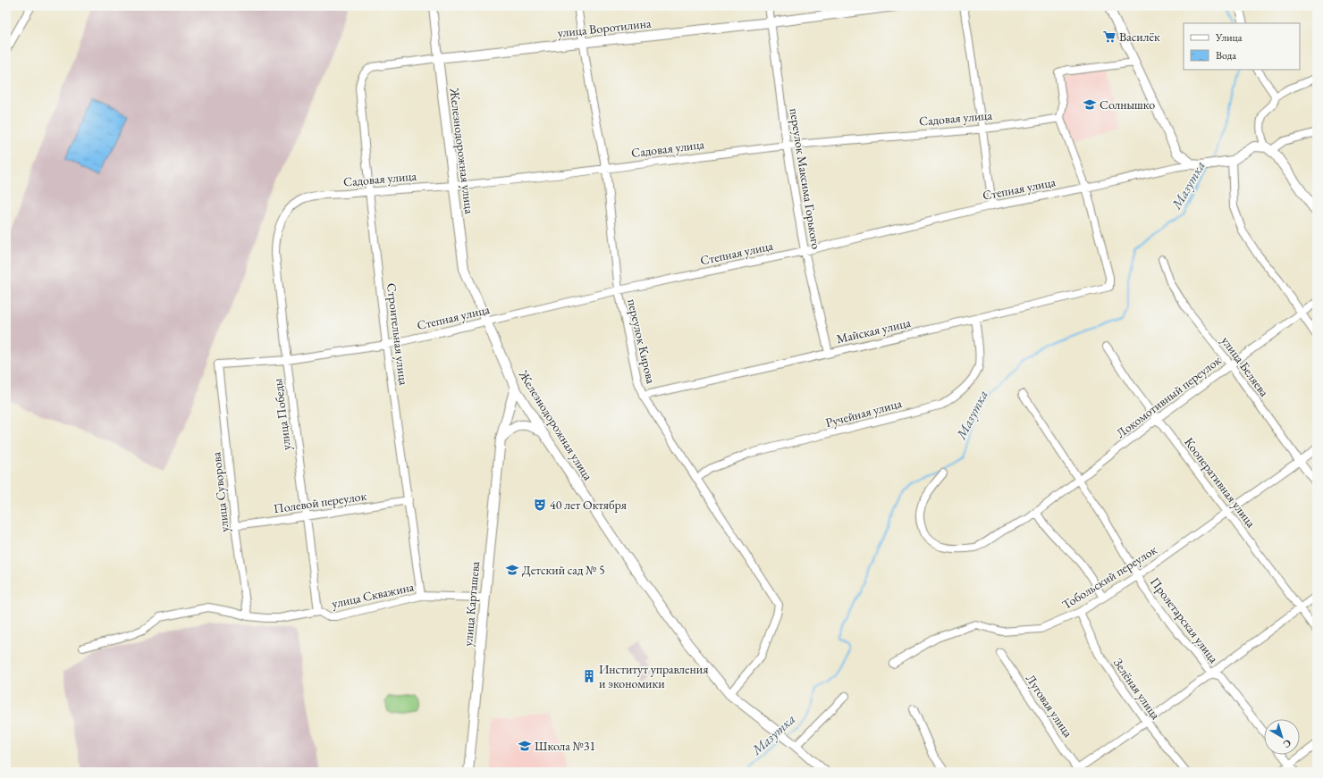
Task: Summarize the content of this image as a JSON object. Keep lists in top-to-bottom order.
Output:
{
  "streets": {
    "street": [
      "улица Воротилина",
      "Садовая улица",
      "Железнодорожная улица",
      "переулок Максима Горького",
      "Степная улица",
      "Майская улица",
      "Строительная улица",
      "переулок Кирова",
      "улица Беляева",
      "Локомотивный переулок",
      "Ручейная улица",
      "улица Победы",
      "Кооперативная улица",
      "улица Суворова",
      "Полевой переулок",
      "Тобольский переулок",
      "улица Скважина",
      "улица Карташева",
      "Пролетарская улица",
      "Зелёная улица",
      "Луговая улица"
    ]
  },
  "crossings": [
    ["улица Воротилина", "Железнодорожная улица"],
    ["улица Воротилина", "переулок Максима Горького"],
    ["улица Воротилина", "Строительная улица"],
    ["улица Воротилина", "переулок Кирова"],
    ["Садовая улица", "Железнодорожная улица"],
    ["Садовая улица", "переулок Максима Горького"],
    ["Садовая улица", "Строительная улица"],
    ["Садовая улица", "переулок Кирова"],
    ["Садовая улица", "улица Победы"],
    ["Железнодорожная улица", "Степная улица"],
    ["Железнодорожная улица", "переулок Кирова"],
    ["Железнодорожная улица", "улица Карташева"],
    ["переулок Максима Горького", "Степная улица"],
    ["переулок Максима Горького", "Майская улица"],
    ["Степная улица", "Майская улица"],
    ["Степная улица", "Строительная улица"],
    ["Степная улица", "переулок Кирова"],
    ["Степная улица", "улица Победы"],
    ["Степная улица", "улица Суворова"],
    ["Майская улица", "переулок Кирова"],
    ["Майская улица", "Ручейная улица"],
    ["Строительная улица", "Полевой переулок"],
    ["Строительная улица", "улица Скважина"],
    ["переулок Кирова", "Ручейная улица"],
    ["улица Беляева", "Локомотивный переулок"],
    ["улица Беляева", "Тобольский переулок"],
    ["Локомотивный переулок", "Кооперативная улица"],
    ["Локомотивный переулок", "Пролетарская улица"],
    ["улица Победы", "Полевой переулок"],
    ["улица Победы", "улица Скважина"],
    ["Кооперативная улица", "Тобольский переулок"],
    ["улица Суворова", "Полевой переулок"],
    ["улица Суворова", "улица Скважина"],
    ["Тобольский переулок", "Пролетарская улица"],
    ["Тобольский переулок", "Зелёная улица"],
    ["улица Скважина", "улица Карташева"]
  ],
  "water": ["Мазутка"],
  "places": {
    "supermarket": ["Василёк"],
    "school or university": ["Солнышко", "Детский сад № 5", "Школа №31"],
    "theatre": ["40 лет Октября"],
    "building": ["Институт управления и экономики"]
  },
  "legend": ["Улица", "Вода"],
  "north": "bottom right"
}
